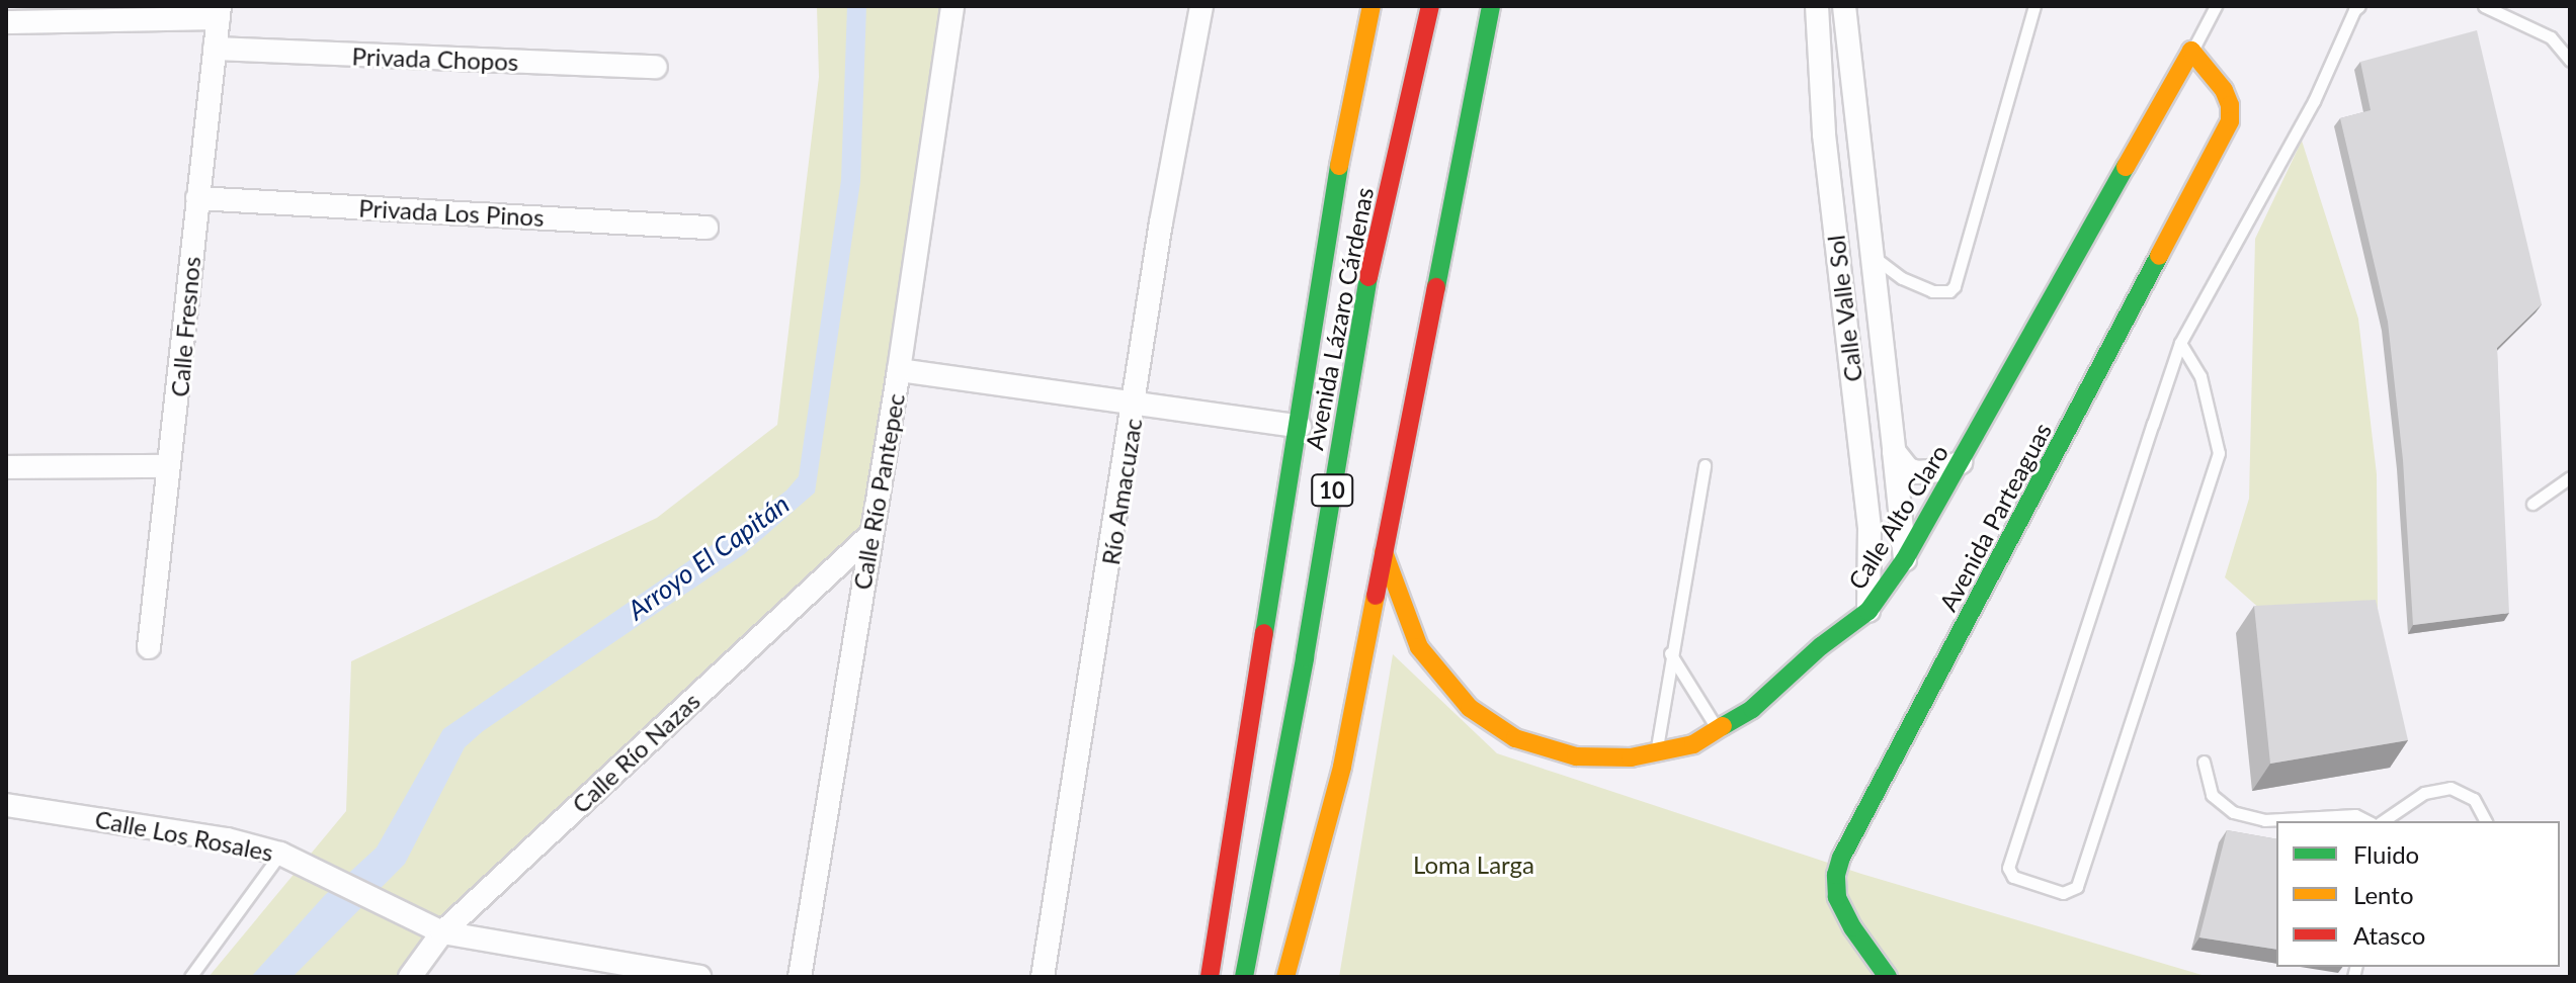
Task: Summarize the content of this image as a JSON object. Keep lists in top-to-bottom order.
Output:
{
  "streets": {
    "main road": [
      "Avenida Lázaro Cárdenas",
      "10",
      "Calle Alto Claro",
      "Avenida Parteaguas"
    ],
    "street": [
      "Privada Chopos",
      "Privada Los Pinos",
      "Calle Valle Sol",
      "Calle Fresnos",
      "Calle Río Pantepec",
      "Río Amacuzac",
      "Calle Río Nazas",
      "Calle Los Rosales"
    ]
  },
  "crossings": [
    ["Privada Chopos", "Calle Fresnos"],
    ["Privada Los Pinos", "Calle Fresnos"],
    ["Calle Valle Sol", "Calle Alto Claro"],
    ["Calle Río Pantepec", "Calle Río Nazas"],
    ["Calle Alto Claro", "Avenida Parteaguas"],
    ["Calle Río Nazas", "Calle Los Rosales"]
  ],
  "water": ["Arroyo El Capitán"],
  "parks": ["Loma Larga"],
  "legend": ["Fluido", "Lento", "Atasco"]
}
